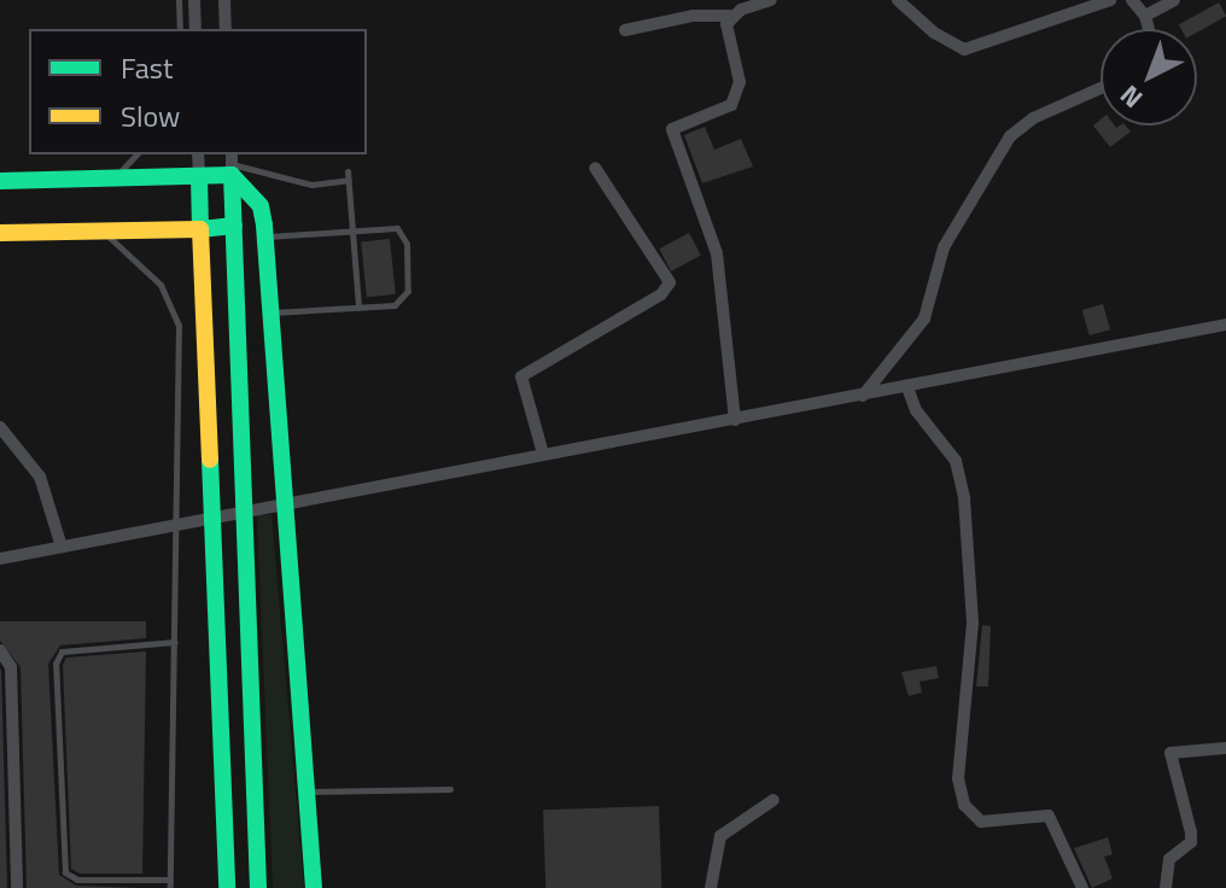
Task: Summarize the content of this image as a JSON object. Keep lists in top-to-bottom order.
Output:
{
  "legend": ["Fast", "Slow"],
  "north": "bottom left"
}
